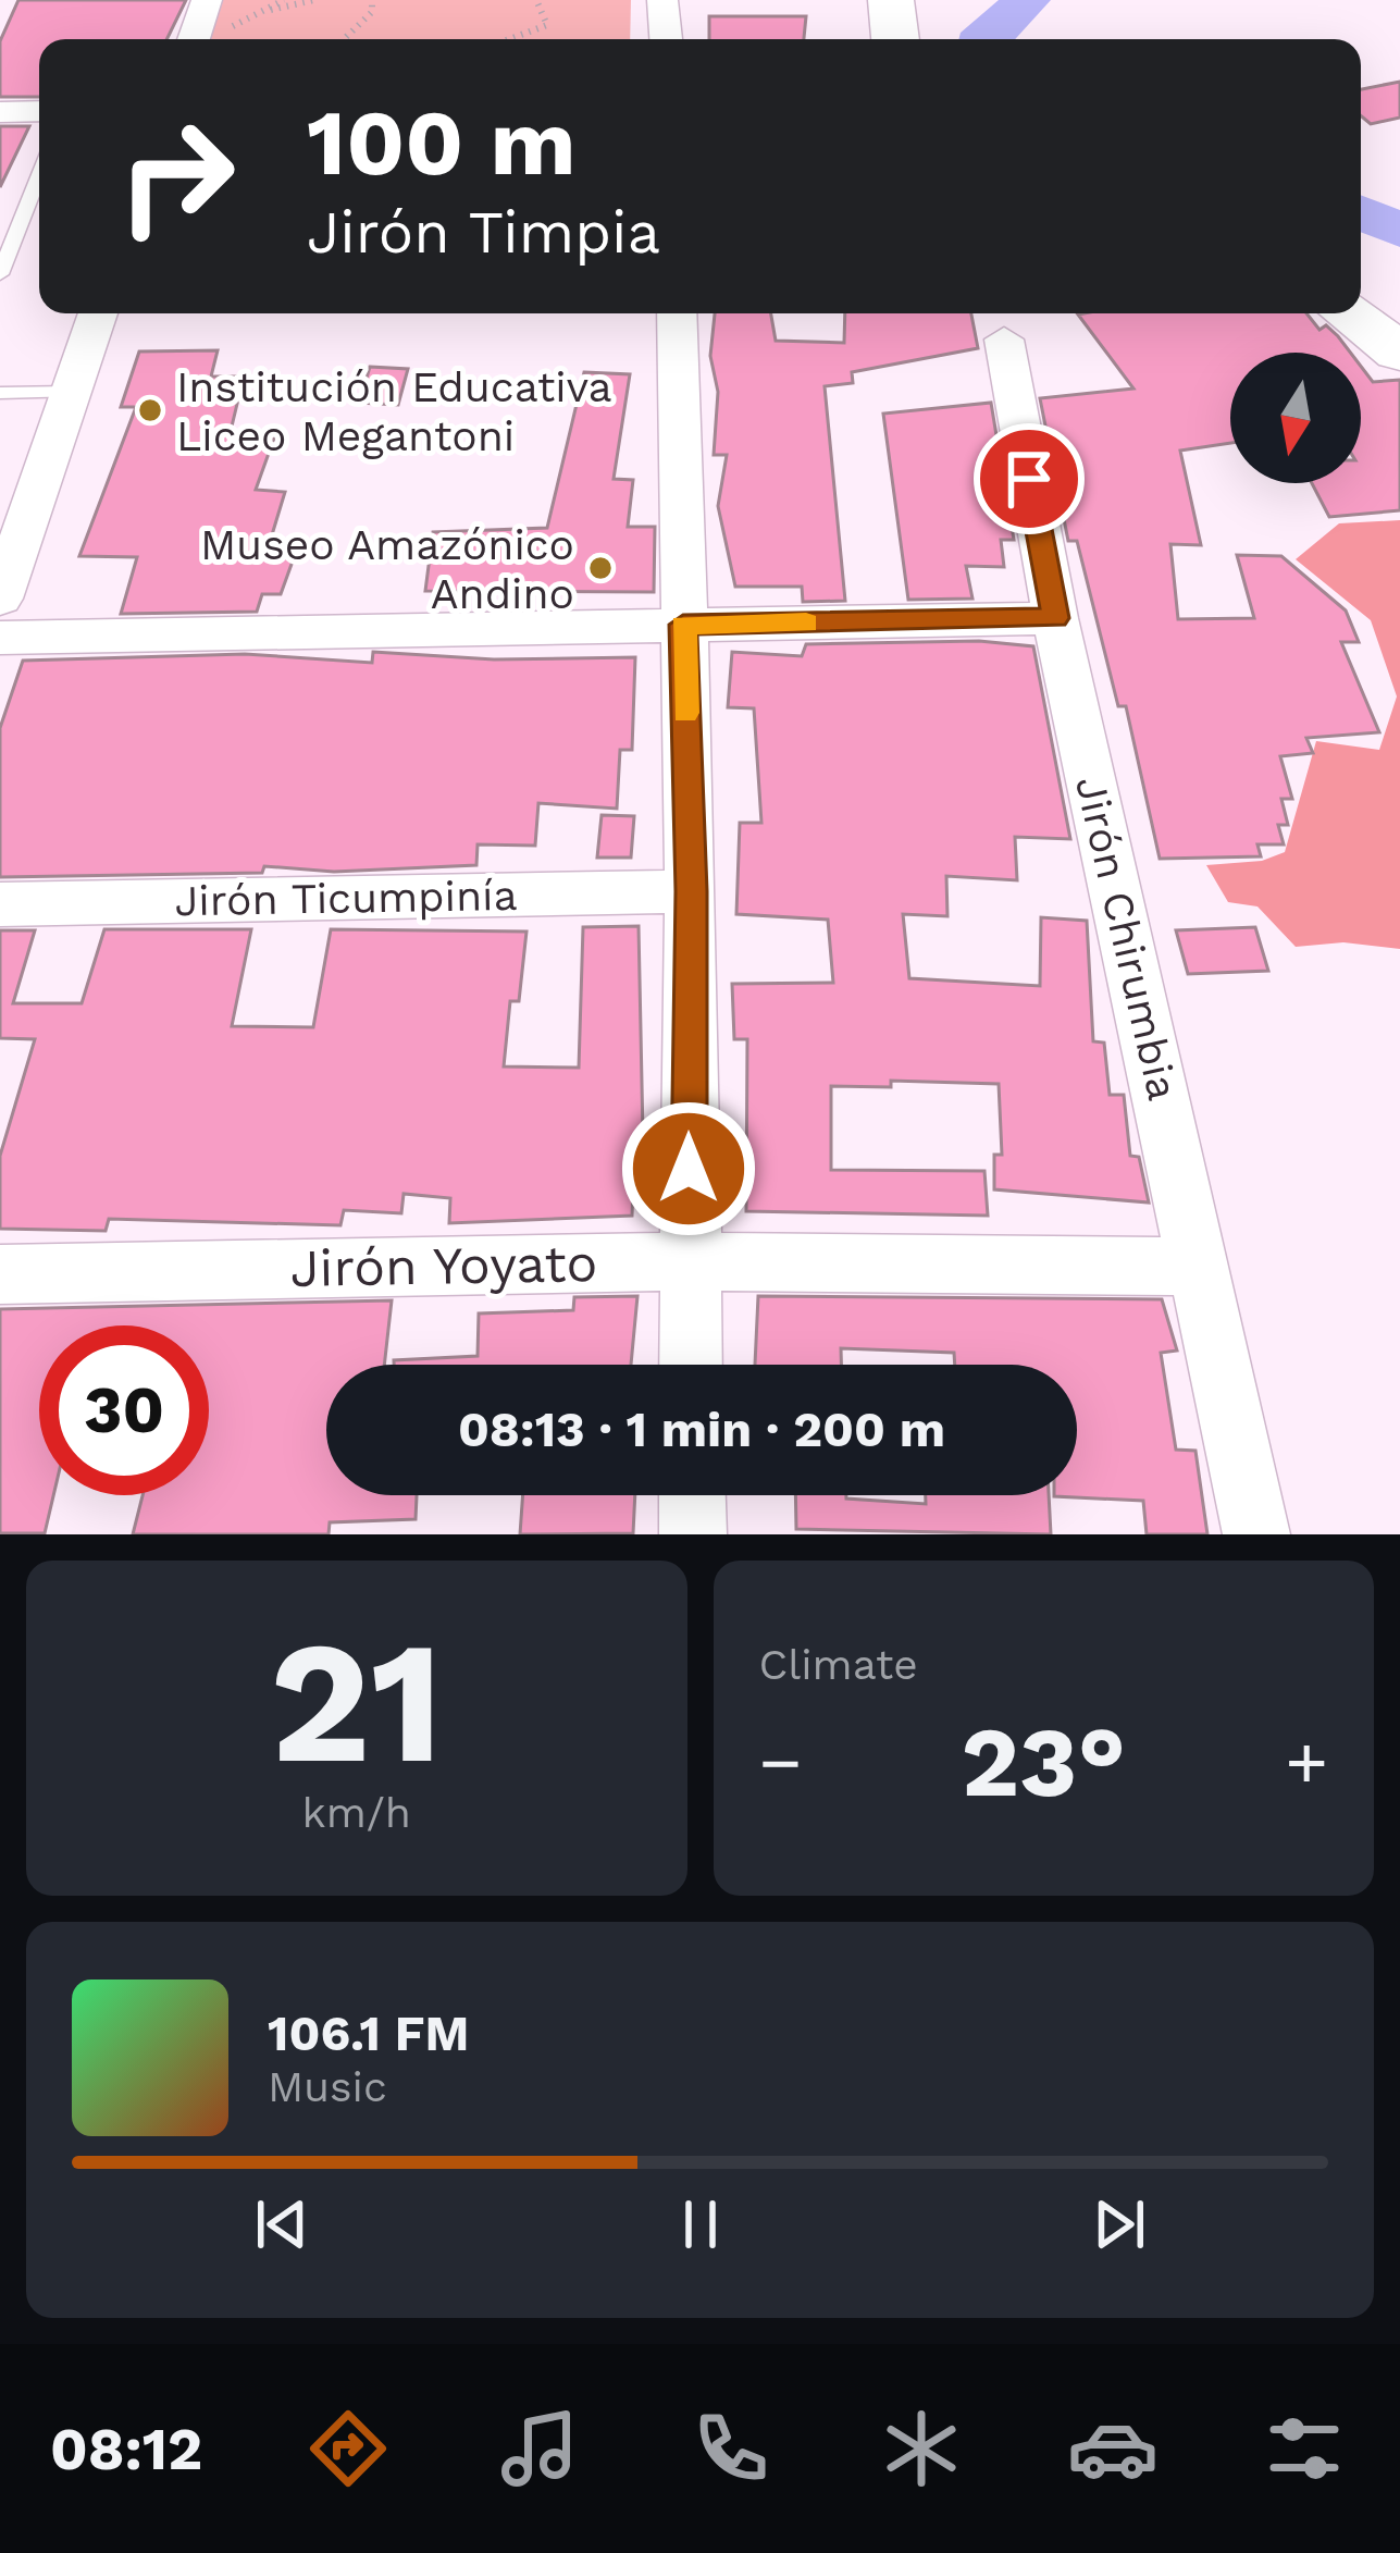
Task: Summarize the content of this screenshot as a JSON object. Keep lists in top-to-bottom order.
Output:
{
  "streets": {
    "street": ["Jirón Ticumpinía", "Jirón Chirumbia", "Jirón Yoyato"]
  },
  "crossings": [
    ["Jirón Chirumbia", "Jirón Yoyato"]
  ],
  "places": ["Institución Educativa Liceo Megantoni", "Museo Amazónico Andino"],
  "north": "bottom",
  "page": {
    "turn": ["100 m", "Jirón Timpia"],
    "limit": "30",
    "trip": "08:13 · 1 min · 200 m",
    "tile": [
      ["21", "km/h"],
      "Climate"
    ],
    "heat": ["−", "23°", "+"],
    "song": ["106.1 FM", "Music"],
    "tabs": "08:12"
  }
}
